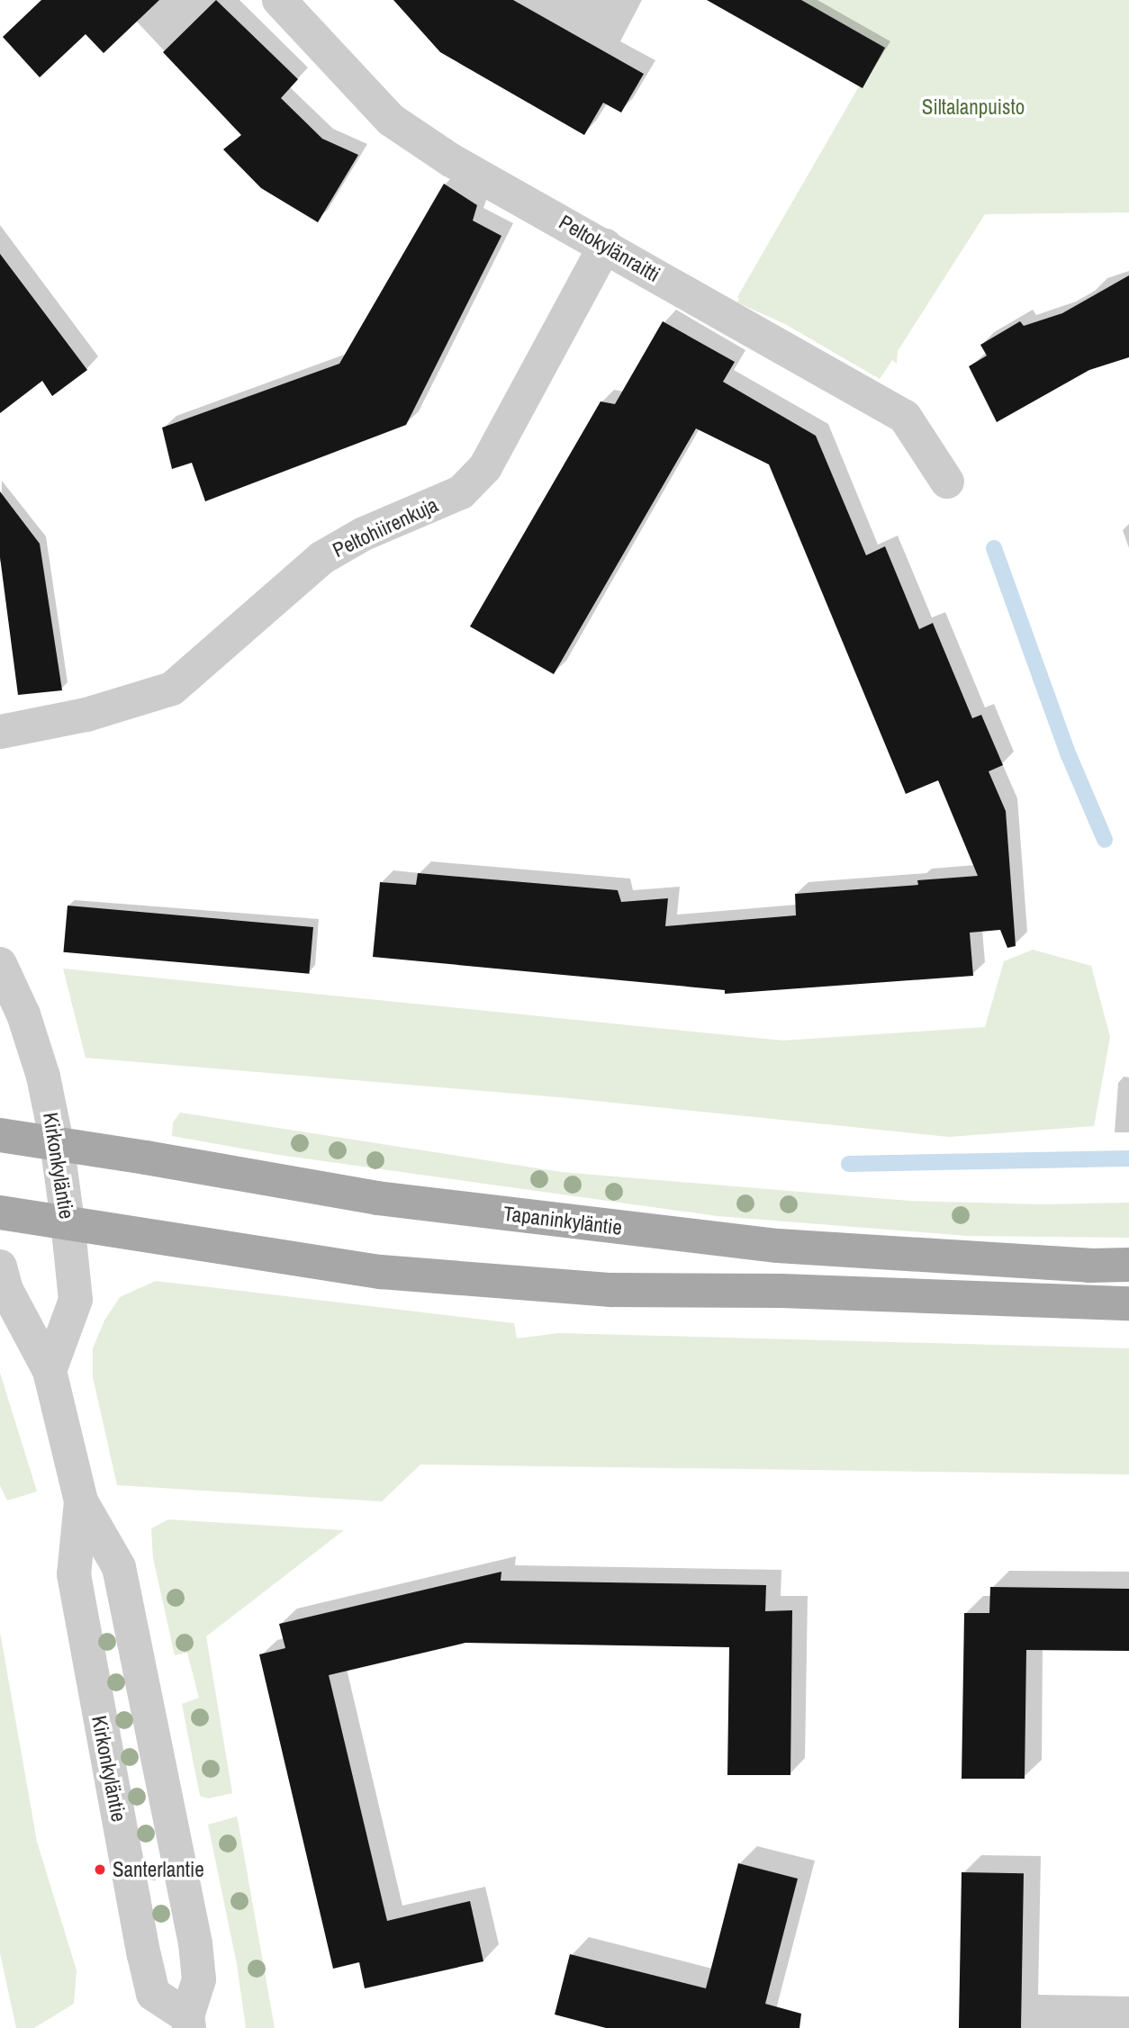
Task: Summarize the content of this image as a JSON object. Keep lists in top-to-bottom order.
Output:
{
  "streets": {
    "main road": ["Tapaninkyläntie"],
    "street": ["Peltokylänraitti", "Peltohiirenkuja", "Kirkonkyläntie"]
  },
  "crossings": [
    ["Peltokylänraitti", "Peltohiirenkuja"],
    ["Kirkonkyläntie", "Tapaninkyläntie"]
  ],
  "parks": ["Siltalanpuisto"],
  "places": ["Santerlantie"]
}
